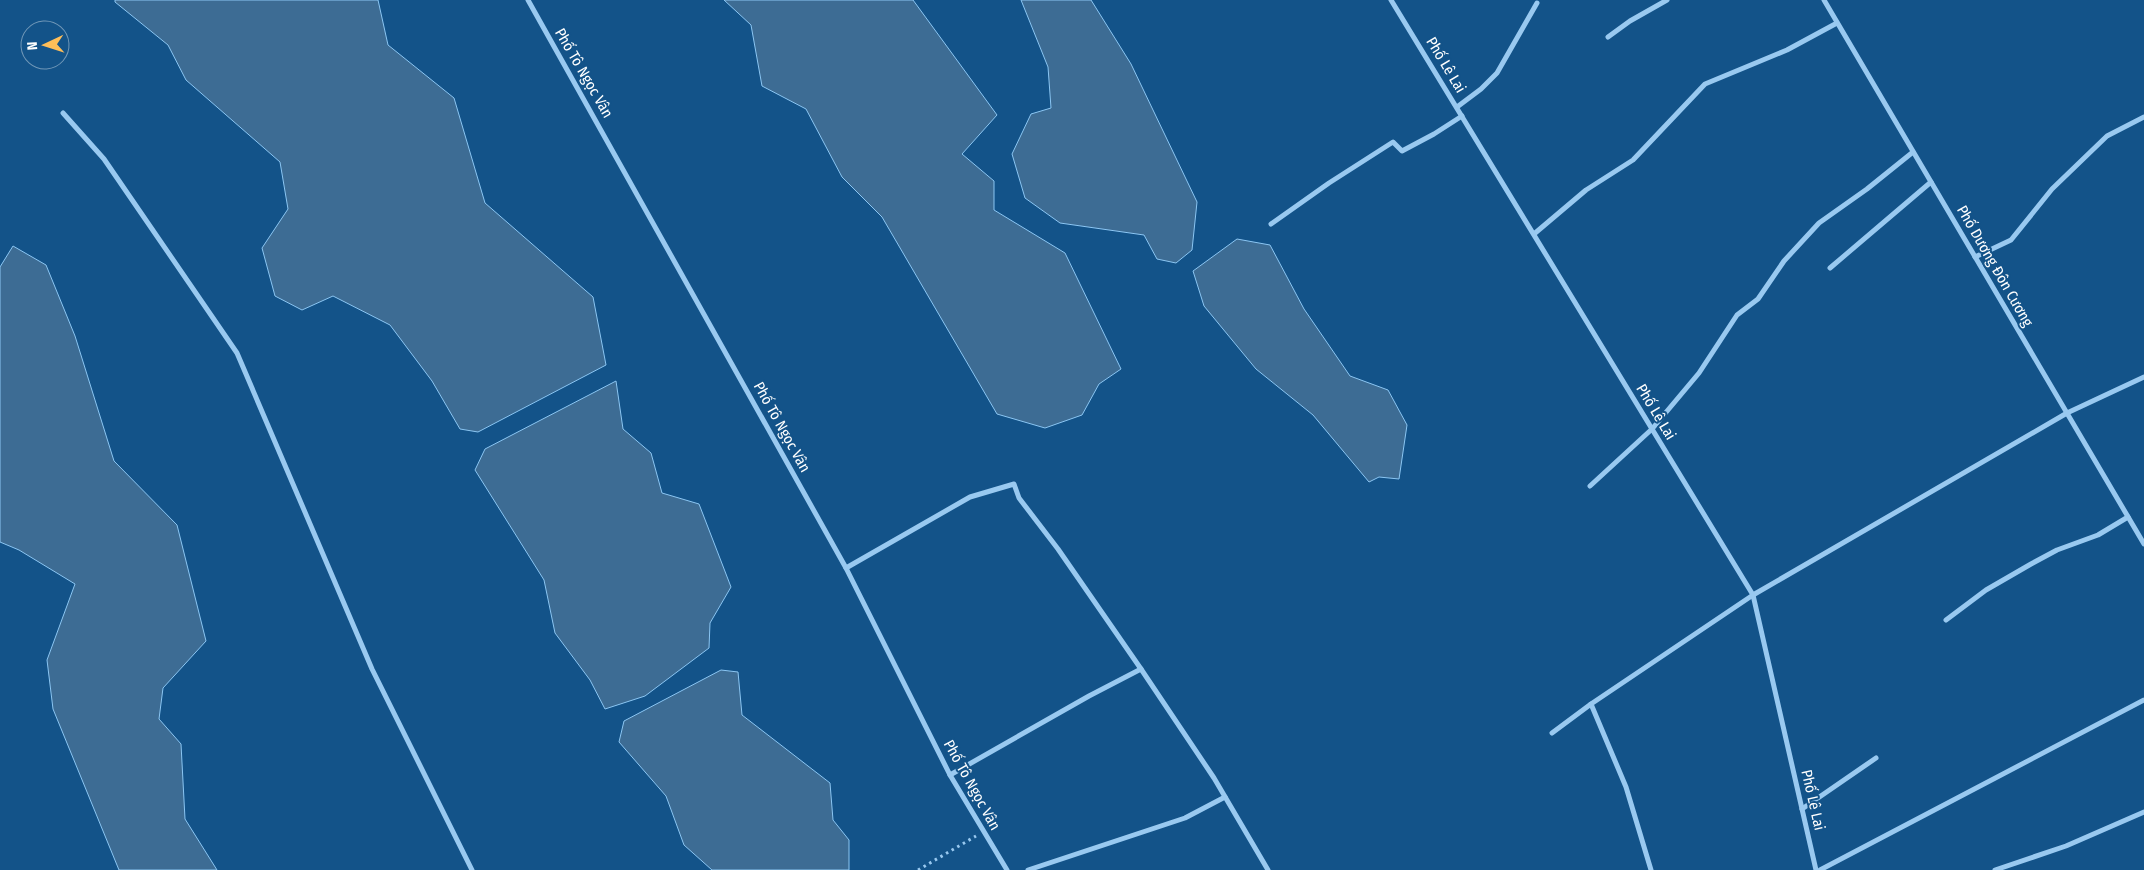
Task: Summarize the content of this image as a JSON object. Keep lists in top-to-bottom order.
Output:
{
  "streets": {
    "street": ["Phố Lê Lai", "Phố Tô Ngọc Vân", "Phố Dương Đôn Cương"]
  },
  "north": "left"
}
